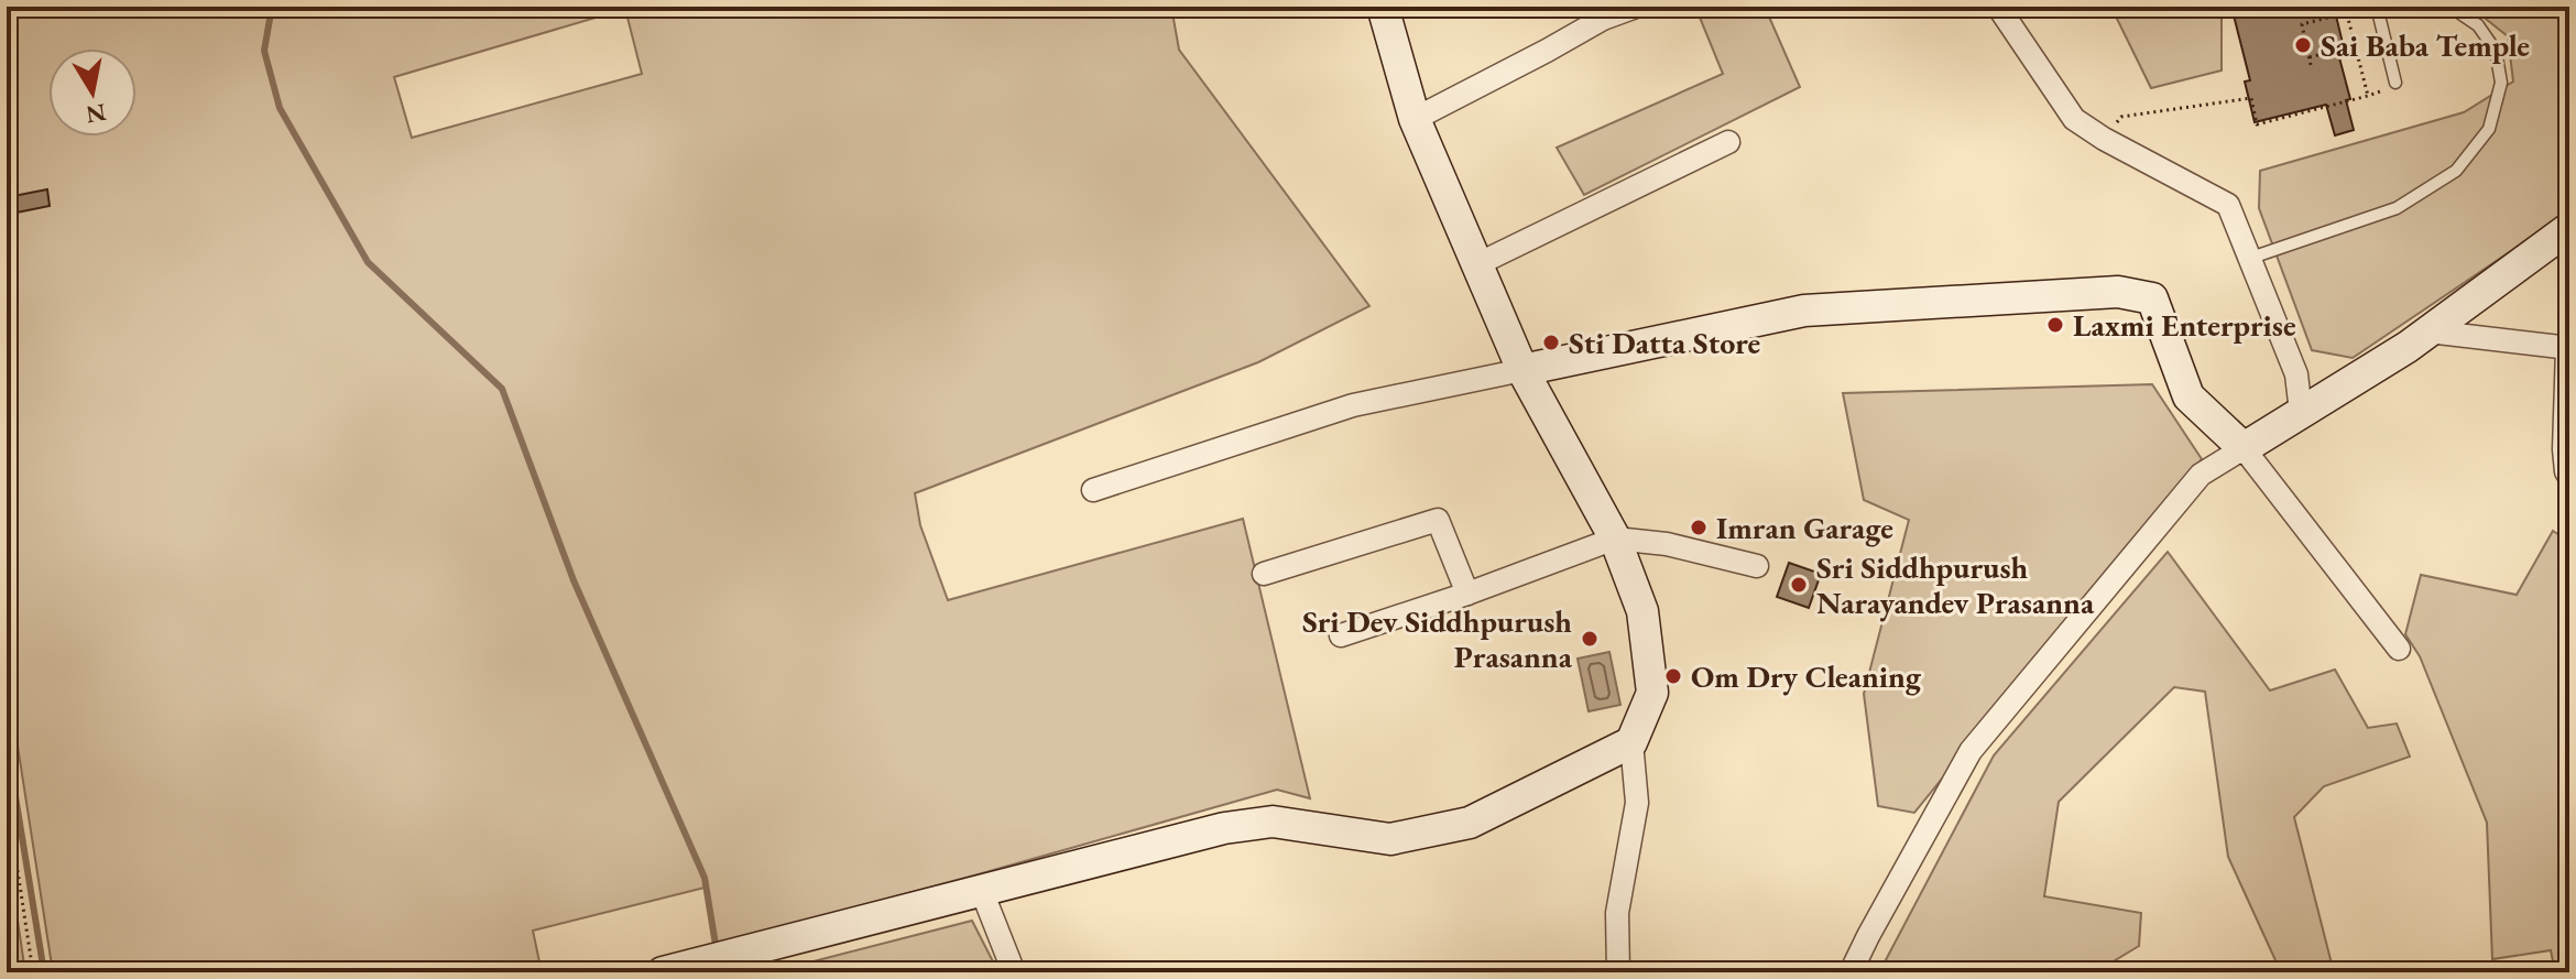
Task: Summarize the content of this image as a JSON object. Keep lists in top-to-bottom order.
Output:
{
  "places": [
    "Sai Baba Temple",
    "Laxmi Enterprise",
    "Sti Datta Store",
    "Imran Garage",
    "Sri Siddhpurush Narayandev Prasanna",
    "Sri Dev Siddhpurush Prasanna",
    "Om Dry Cleaning"
  ],
  "north": "bottom"
}
